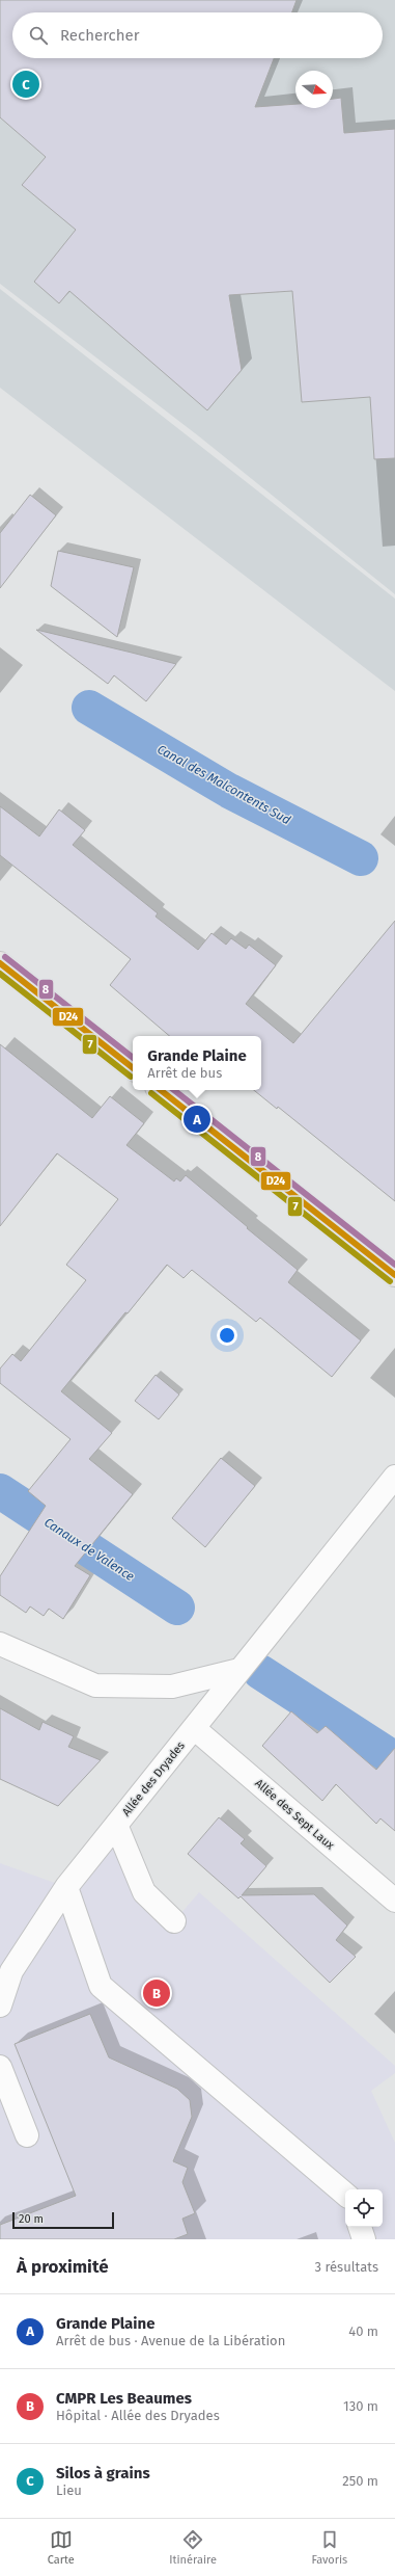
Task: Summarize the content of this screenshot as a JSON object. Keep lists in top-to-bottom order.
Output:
{
  "streets": {
    "street": ["Allée des Dryades", "Allée des Sept Laux"]
  },
  "crossings": [
    ["Allée des Dryades", "Allée des Sept Laux"]
  ],
  "water": ["Canal des Malcontents Sud", "Canaux de Valence"],
  "lines": ["transit line 8", "transit line D24", "transit line 7"],
  "scale_bar": "20 m",
  "north": "right",
  "page": {
    "search": "Rechercher",
    "pins": ["C", "A", "B"],
    "popup": ["Grande Plaine", "Arrêt de bus"],
    "scale": "20 m",
    "heading": ["À proximité", "3 résultats"],
    "list": [
      {
        "mark": "A",
        "name": "Grande Plaine",
        "note": "Arrêt de bus · Avenue de la Libération",
        "value": "40 m"
      },
      {
        "mark": "B",
        "name": "CMPR Les Beaumes",
        "note": "Hôpital · Allée des Dryades",
        "value": "130 m"
      },
      {
        "mark": "C",
        "name": "Silos à grains",
        "note": "Lieu",
        "value": "250 m"
      }
    ],
    "nav": ["Carte", "Itinéraire", "Favoris"]
  }
}
